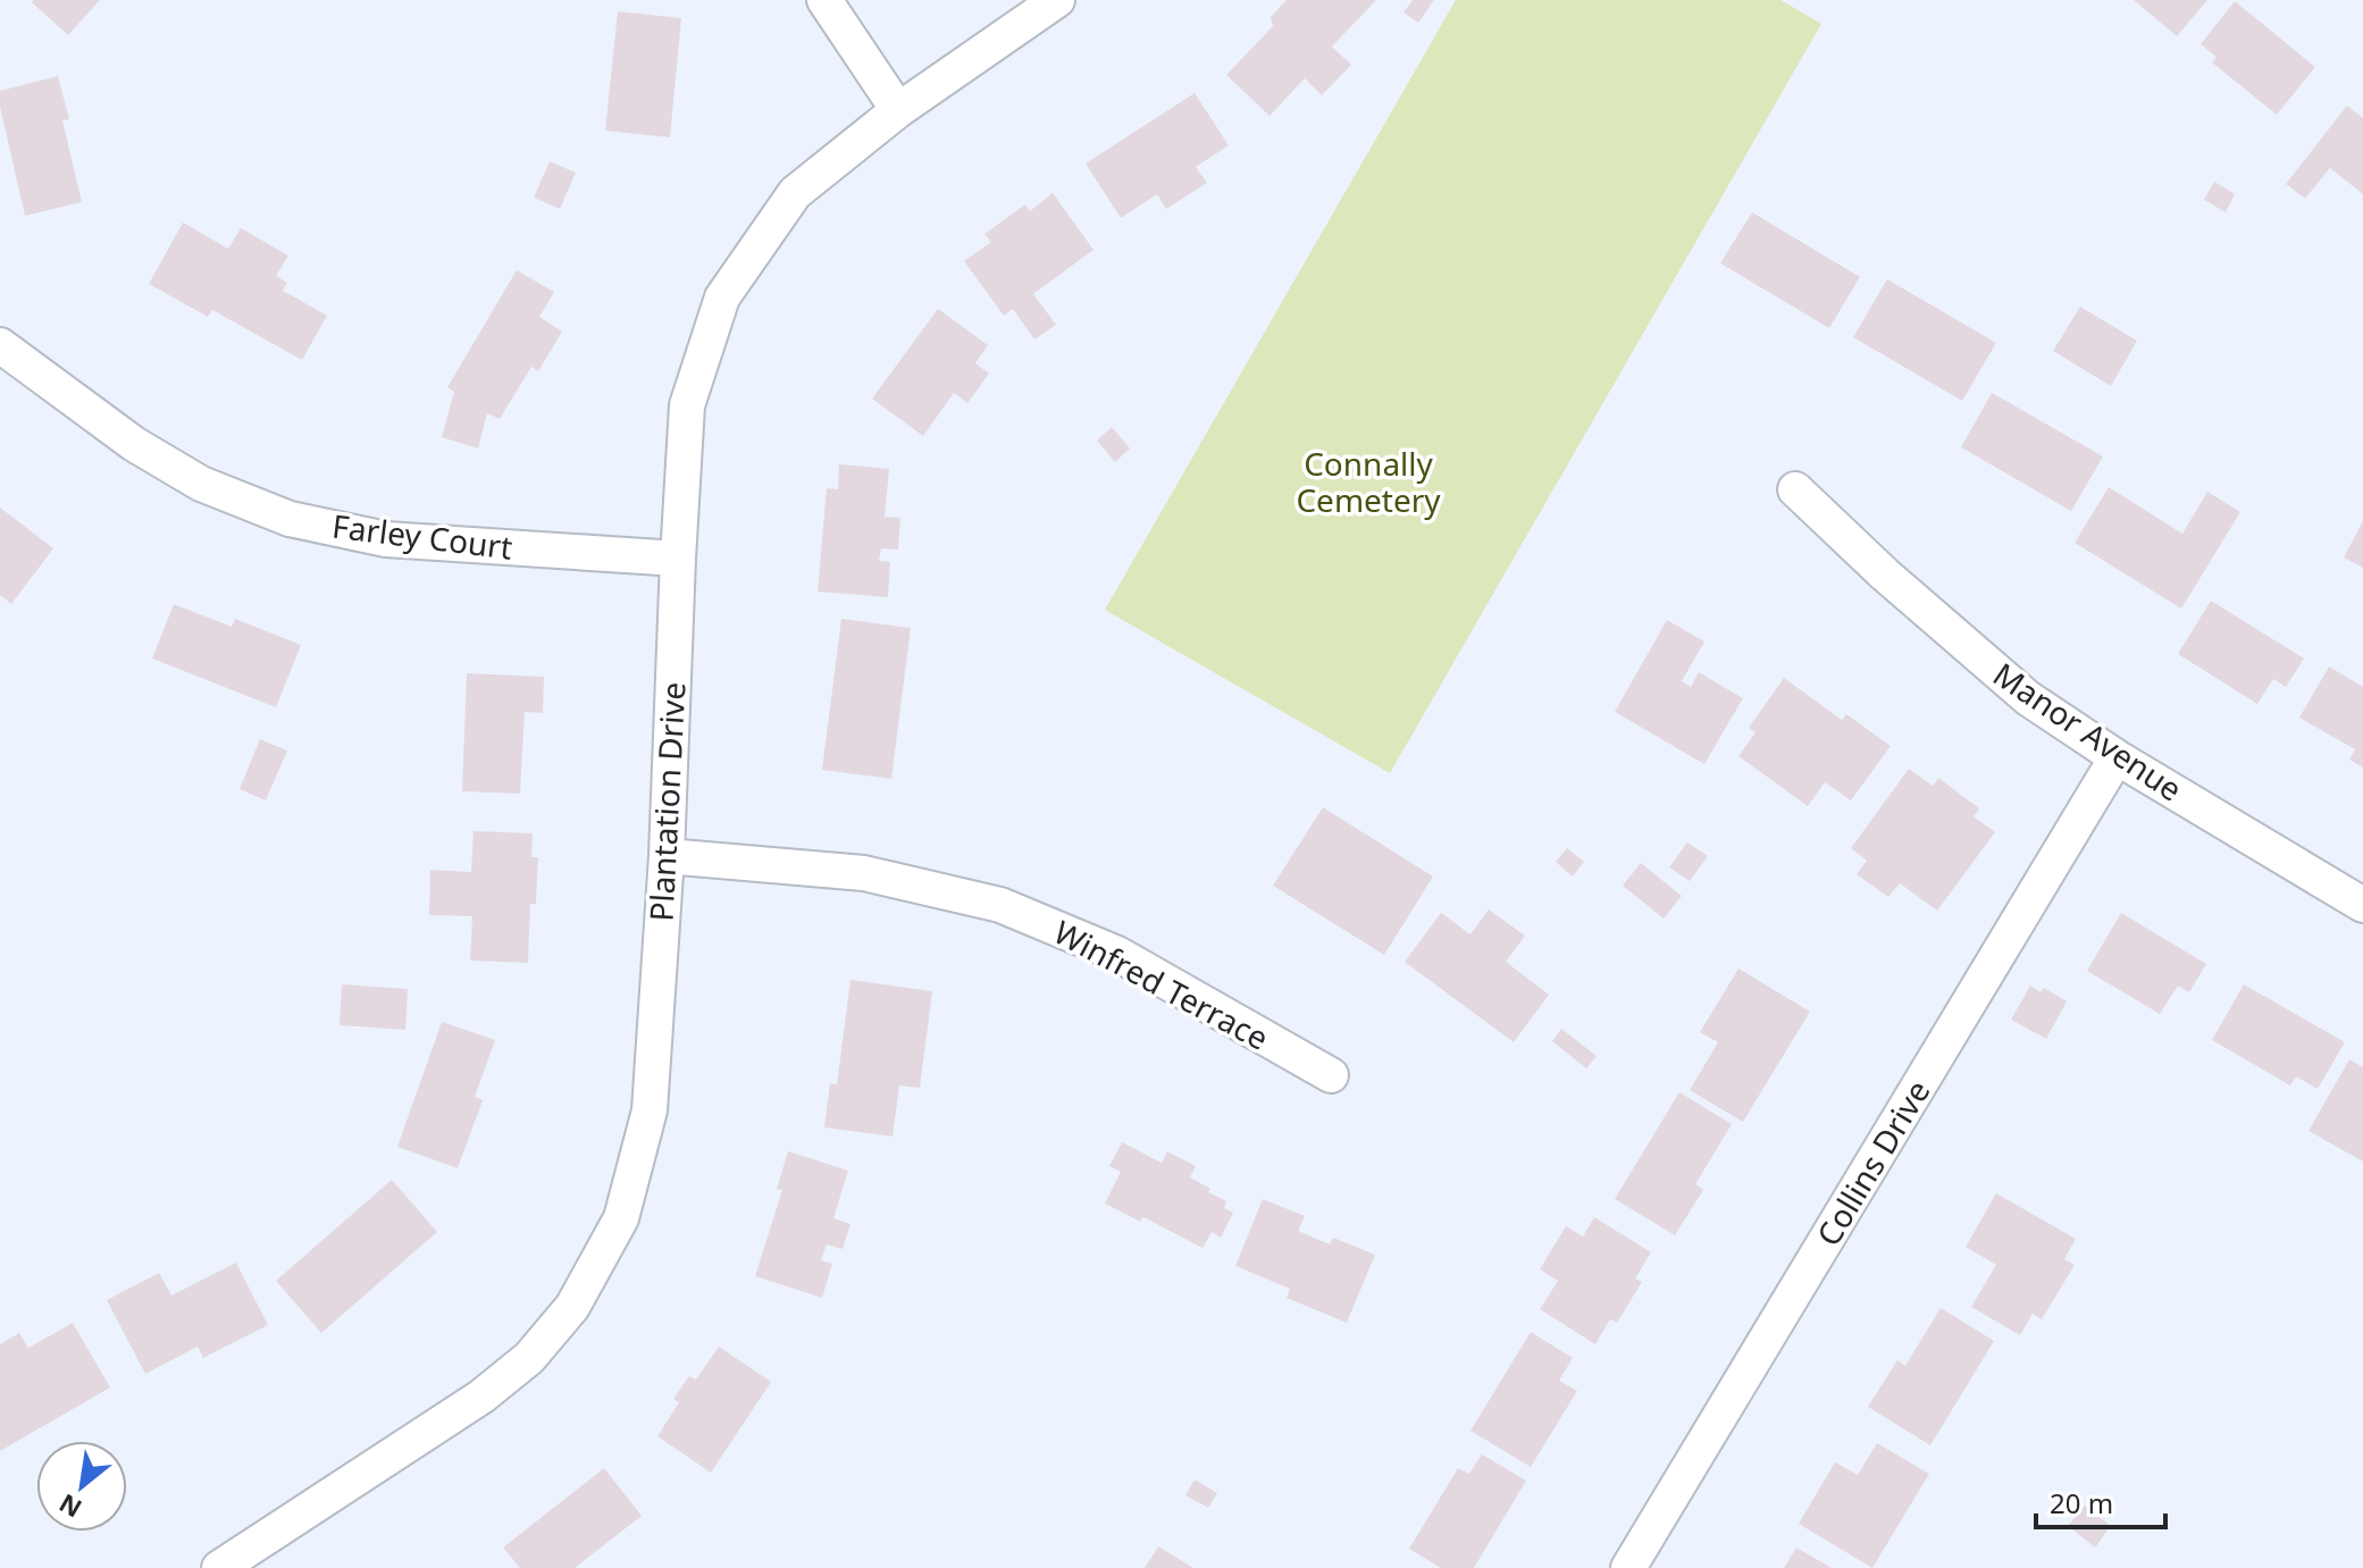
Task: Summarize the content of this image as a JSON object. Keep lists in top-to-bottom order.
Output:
{
  "streets": {
    "street": [
      "Farley Court",
      "Manor Avenue",
      "Plantation Drive",
      "Winfred Terrace",
      "Collins Drive"
    ]
  },
  "crossings": [
    ["Farley Court", "Plantation Drive"],
    ["Manor Avenue", "Collins Drive"],
    ["Plantation Drive", "Winfred Terrace"]
  ],
  "parks": ["Connally Cemetery"],
  "scale_bar": "20 m",
  "north": "bottom left"
}
